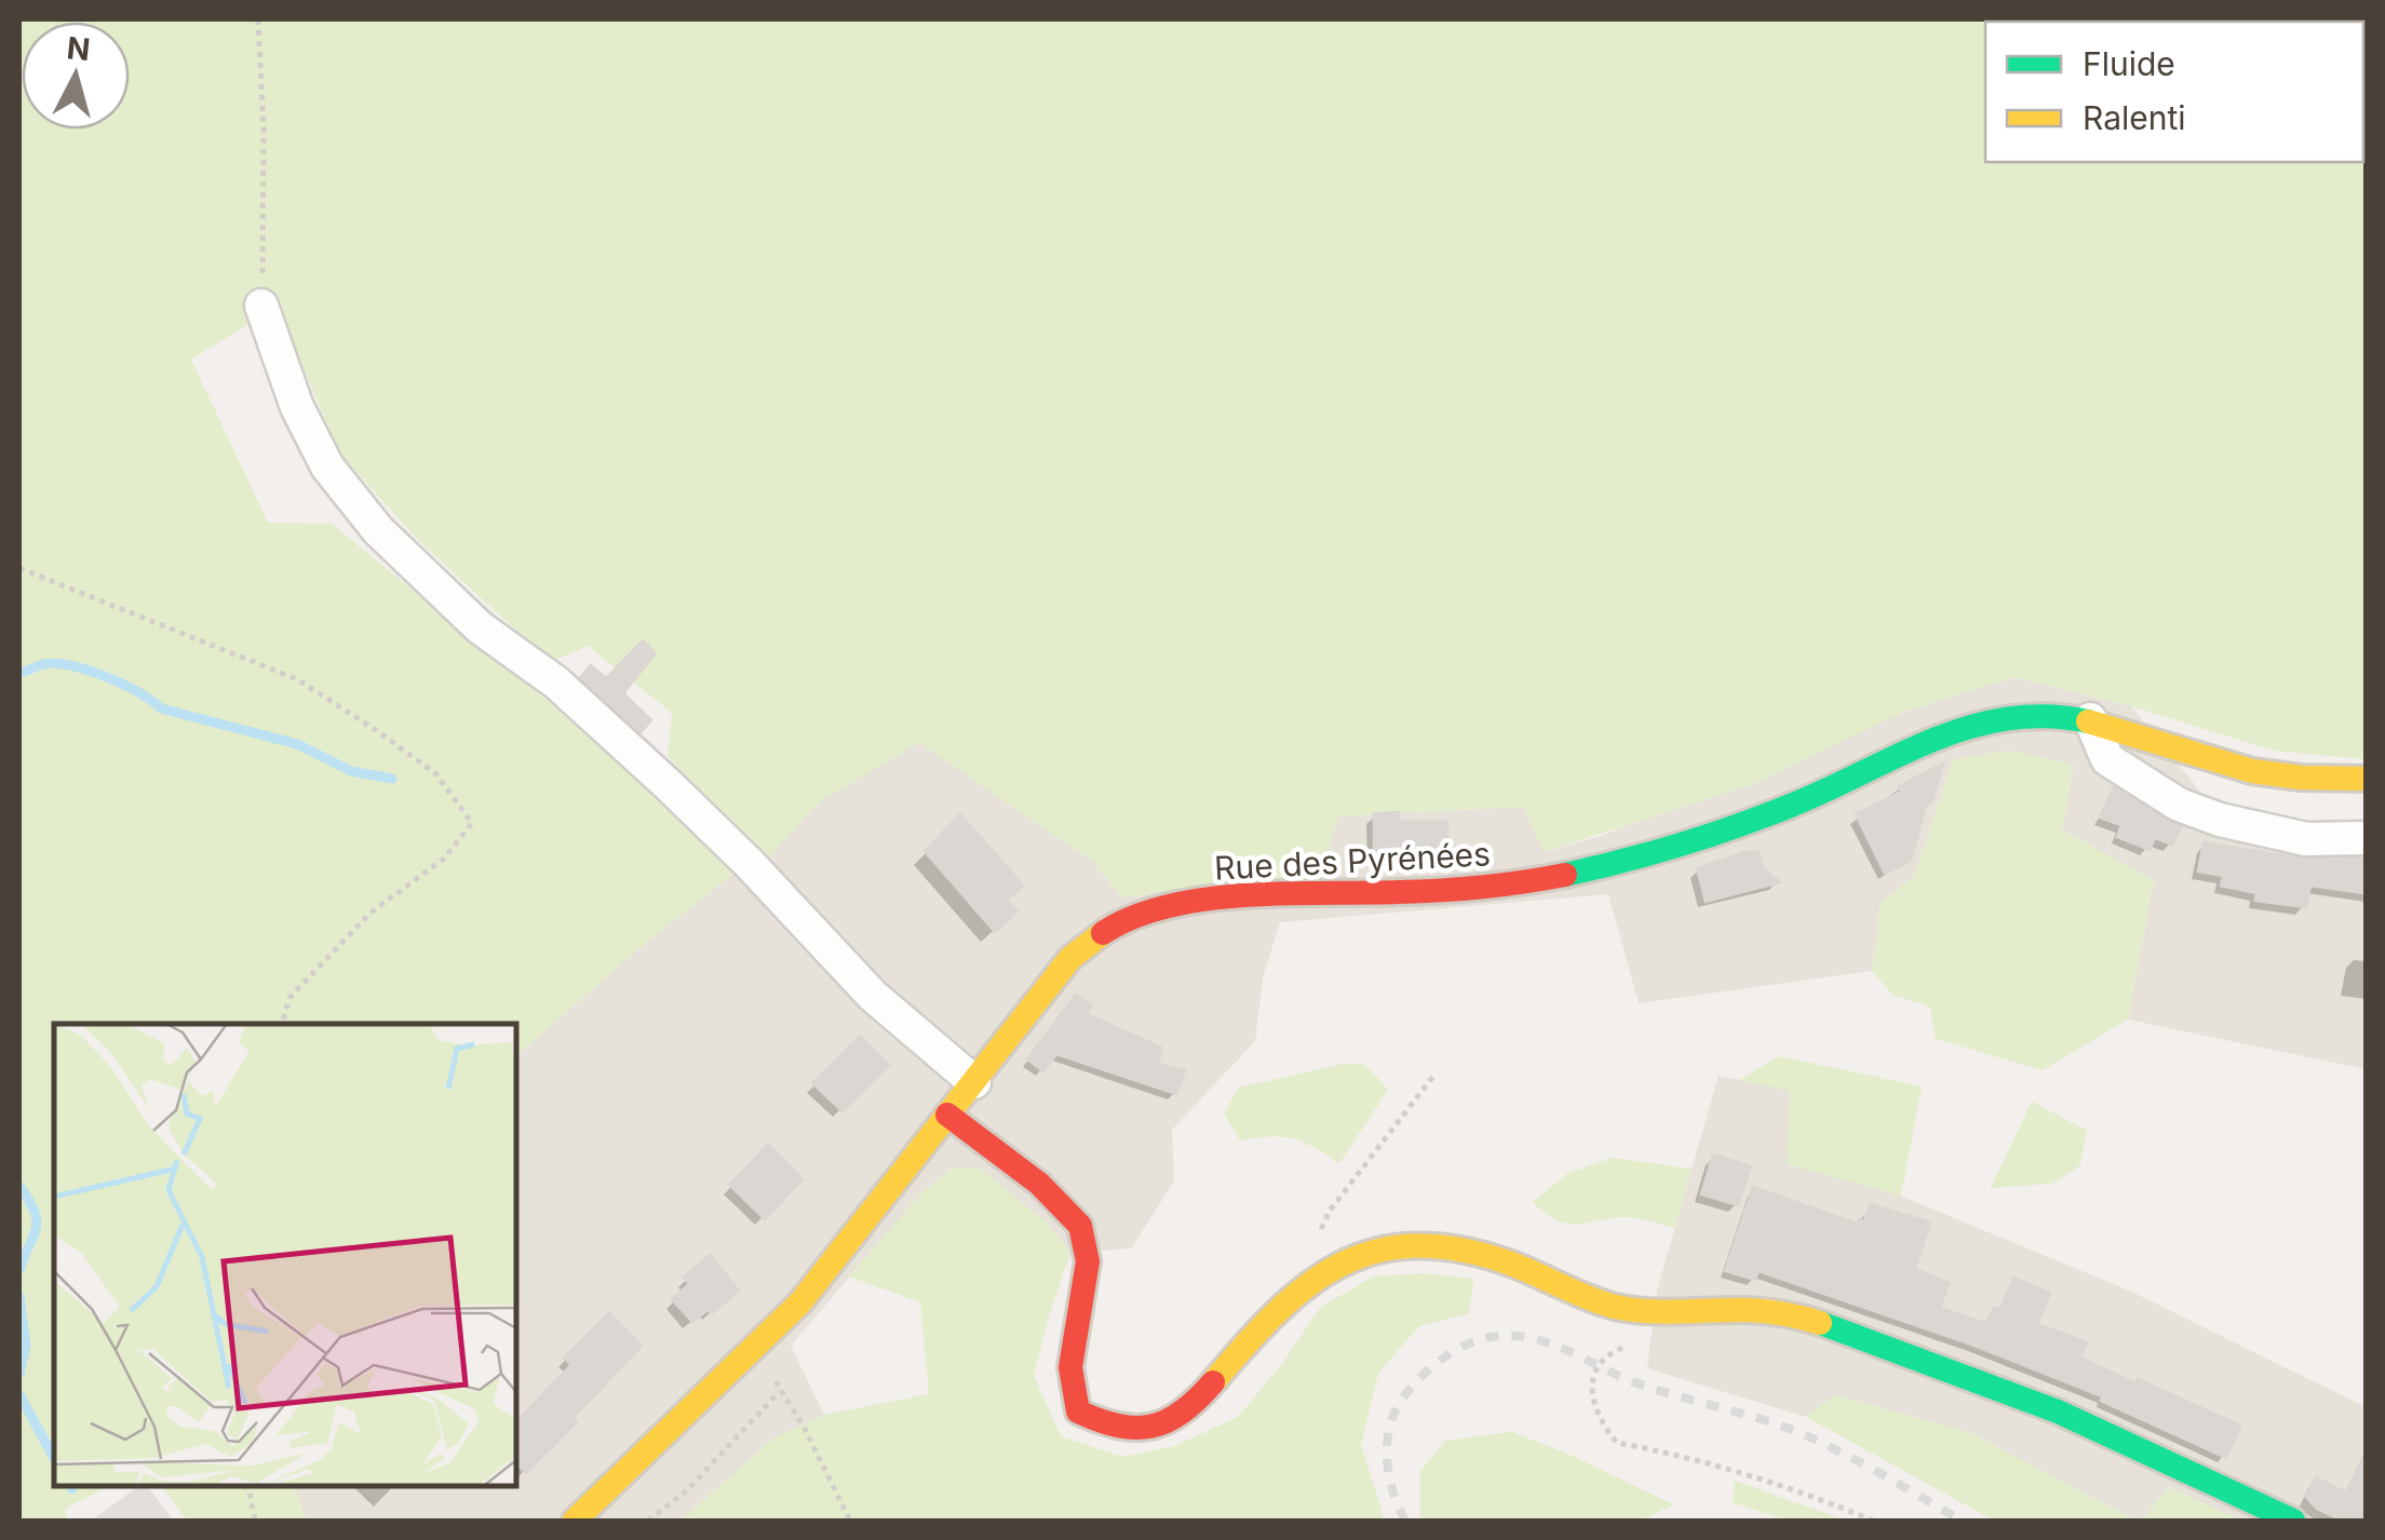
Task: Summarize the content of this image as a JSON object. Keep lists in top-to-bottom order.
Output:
{
  "streets": {
    "street": ["Rue des Pyrénées"]
  },
  "legend": ["Fluide", "Ralenti"],
  "north": "top"
}
